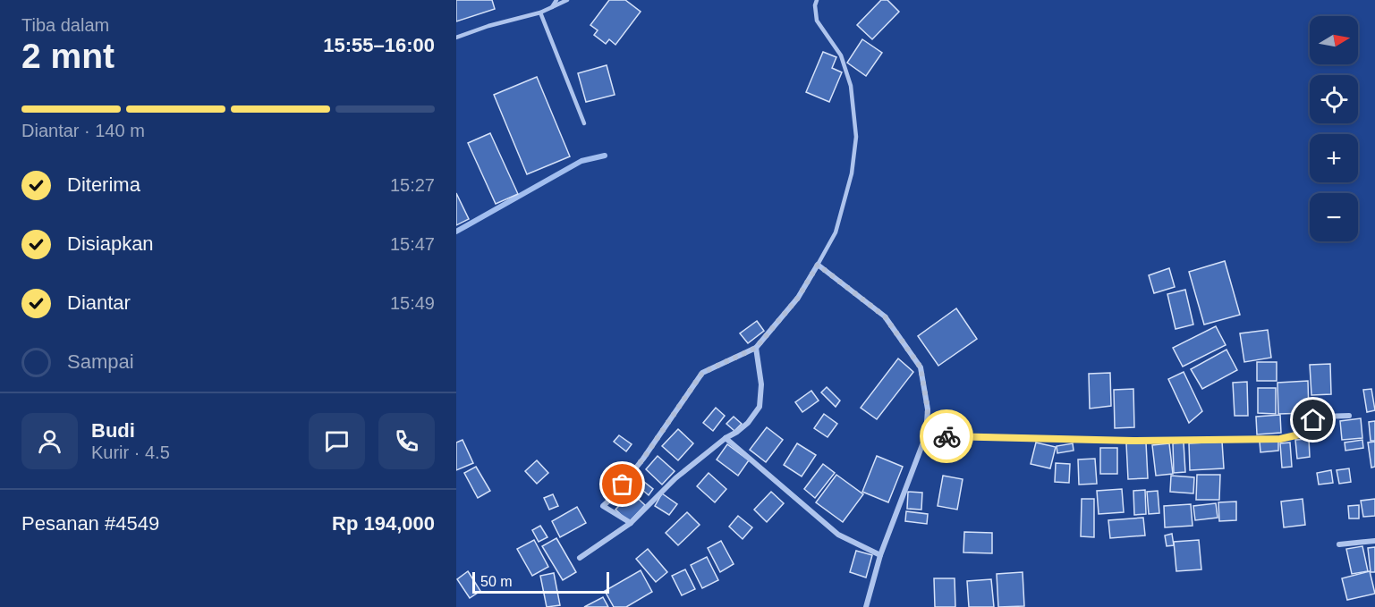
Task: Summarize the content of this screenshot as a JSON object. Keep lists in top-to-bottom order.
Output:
{
  "scale_bar": "50 m",
  "north": "right",
  "page": {
    "heading": ["2 mnt", "Tiba dalam", "15:55–16:00"],
    "panel": [
      "Budi",
      "Kurir · 4.5",
      "Pesanan #4549",
      "Rp 194,000"
    ],
    "map_buttons": ["+", "−"],
    "bar": "Diantar · 140 m",
    "list": [
      ["Diterima", "15:27"],
      ["Disiapkan", "15:47"],
      ["Diantar", "15:49"],
      "Sampai"
    ],
    "scale": "50 m"
  }
}
